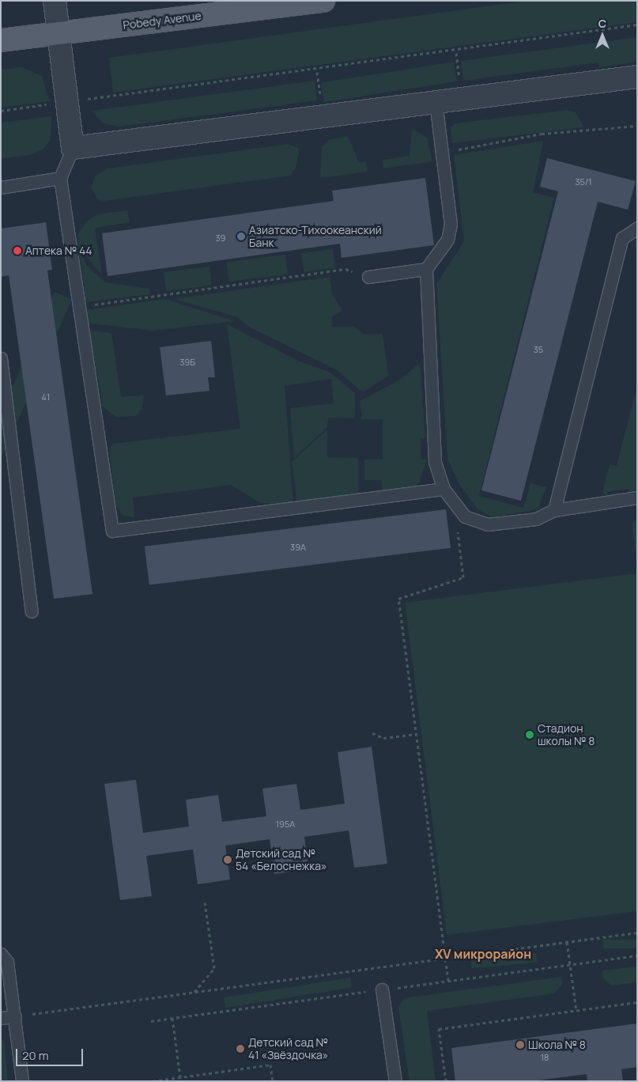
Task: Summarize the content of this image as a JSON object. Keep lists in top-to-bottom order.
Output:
{
  "streets": {
    "main road": ["Pobedy Avenue"]
  },
  "districts": ["XV микрорайон"],
  "places": [
    "Азиатско-Тихоокеанский Банк",
    "Аптека № 44",
    "Стадион школы № 8",
    "Детский сад № 54 «Белоснежка»",
    "Школа № 8",
    "Детский сад № 41 «Звёздочка»"
  ],
  "house_numbers": [
    "35/1",
    "39",
    "35",
    "39Б",
    "41",
    "39А",
    "195А",
    "18"
  ],
  "scale_bar": "20 m",
  "north": "top"
}
